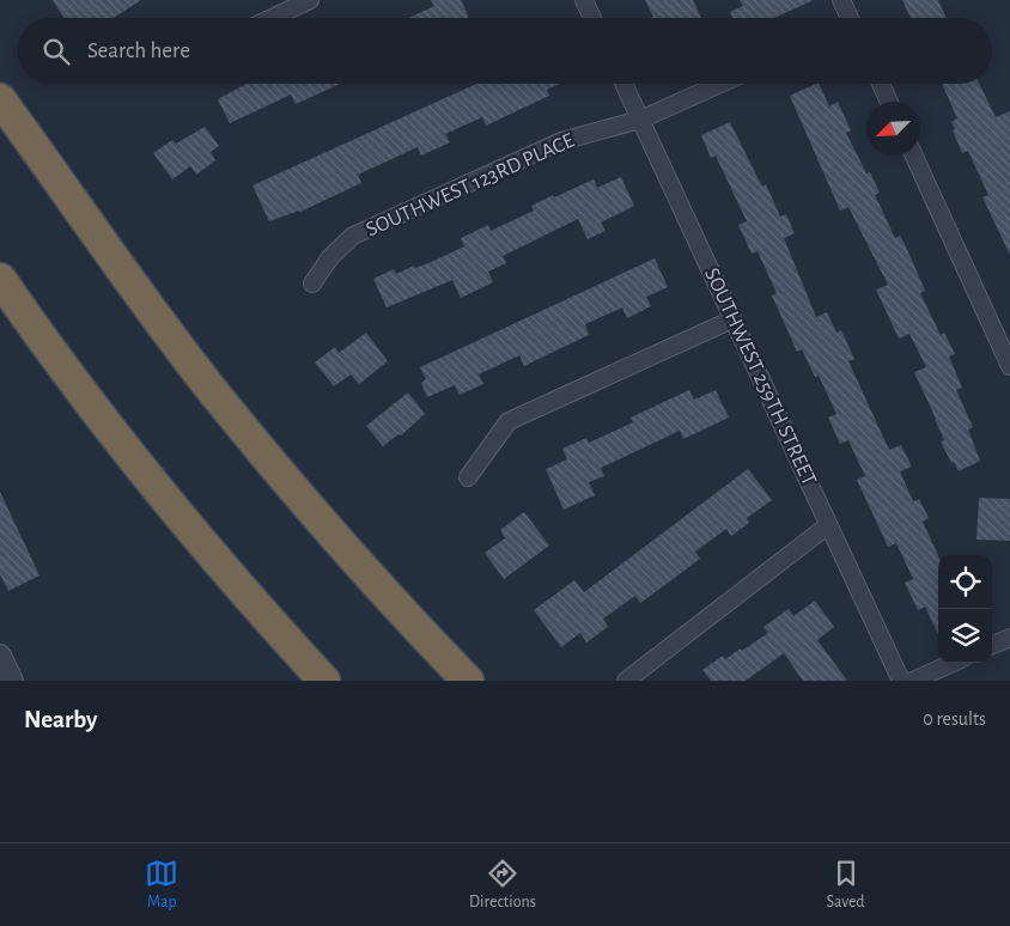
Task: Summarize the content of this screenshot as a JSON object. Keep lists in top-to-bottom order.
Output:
{
  "streets": {
    "street": ["SOUTHWEST 123RD PLACE", "SOUTHWEST 259TH STREET"]
  },
  "crossings": [
    ["SOUTHWEST 123RD PLACE", "SOUTHWEST 259TH STREET"]
  ],
  "north": "bottom left",
  "page": {
    "search": "Search here",
    "heading": ["Nearby", "0 results"],
    "nav": ["Map", "Directions", "Saved"]
  }
}
